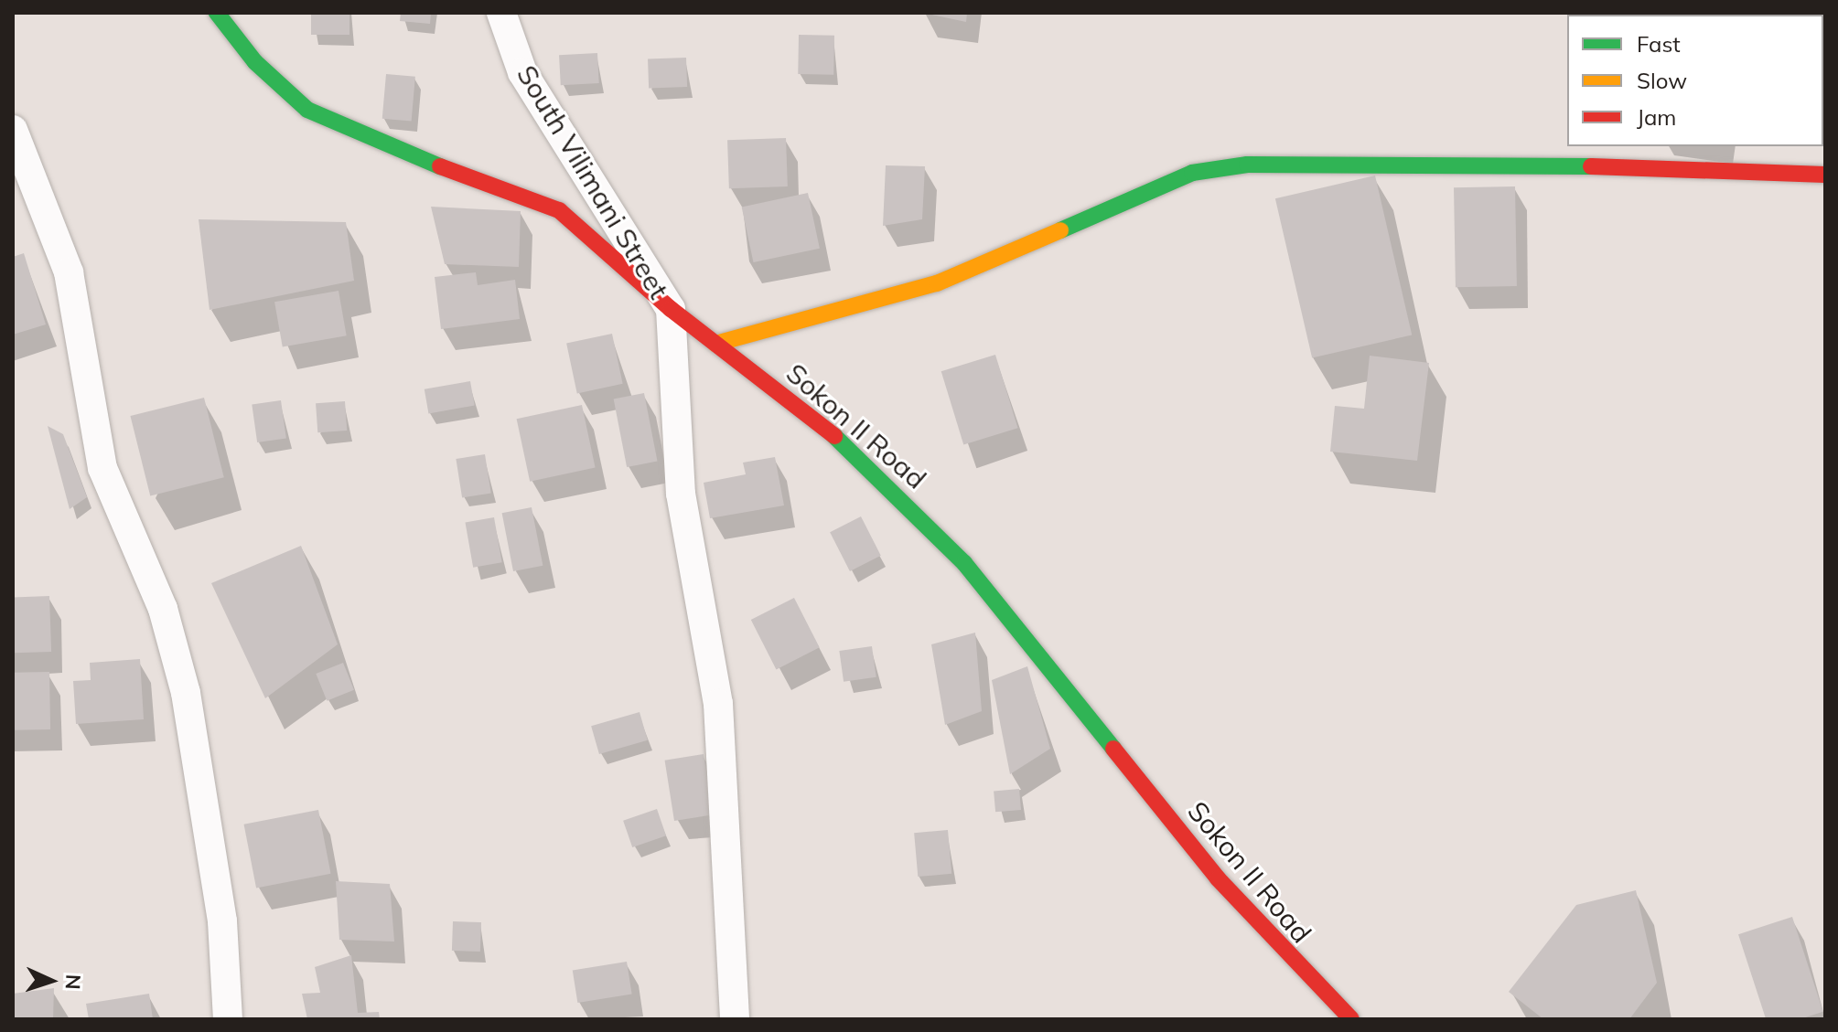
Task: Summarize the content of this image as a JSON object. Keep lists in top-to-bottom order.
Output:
{
  "streets": {
    "street": ["South Vilimani Street", "Sokon II Road"]
  },
  "crossings": [
    ["South Vilimani Street", "Sokon II Road"]
  ],
  "legend": ["Fast", "Slow", "Jam"],
  "north": "right"
}
